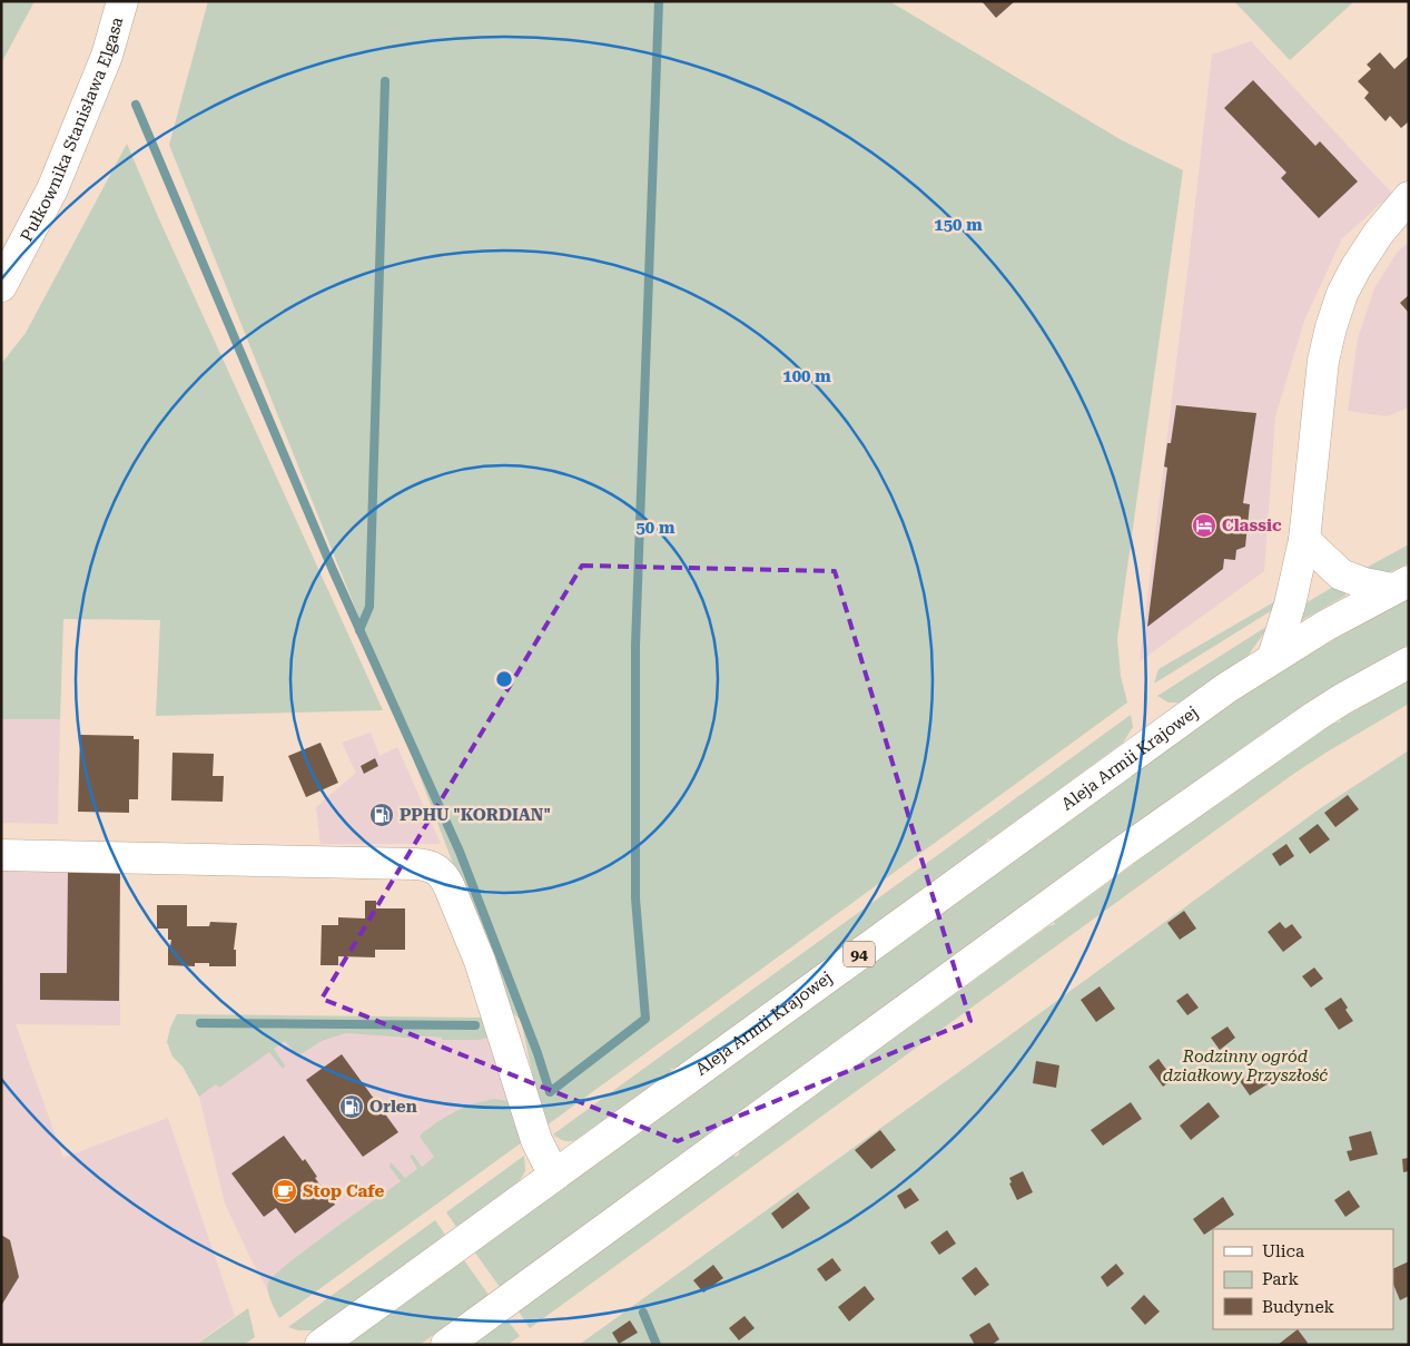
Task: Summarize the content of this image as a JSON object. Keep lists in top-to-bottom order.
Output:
{
  "streets": {
    "main road": ["Pułkownika Stanisława Elgasa", "Aleja Armii Krajowej", "94"]
  },
  "parks": ["Rodzinny ogród działkowy Przyszłość"],
  "places": {
    "hotel": ["Classic"],
    "fuel station": ["PPHU \"KORDIAN\"", "Orlen"],
    "cafe": ["Stop Cafe"]
  },
  "legend": ["Ulica", "Park", "Budynek"],
  "rings": ["150 m", "100 m", "50 m"]
}
